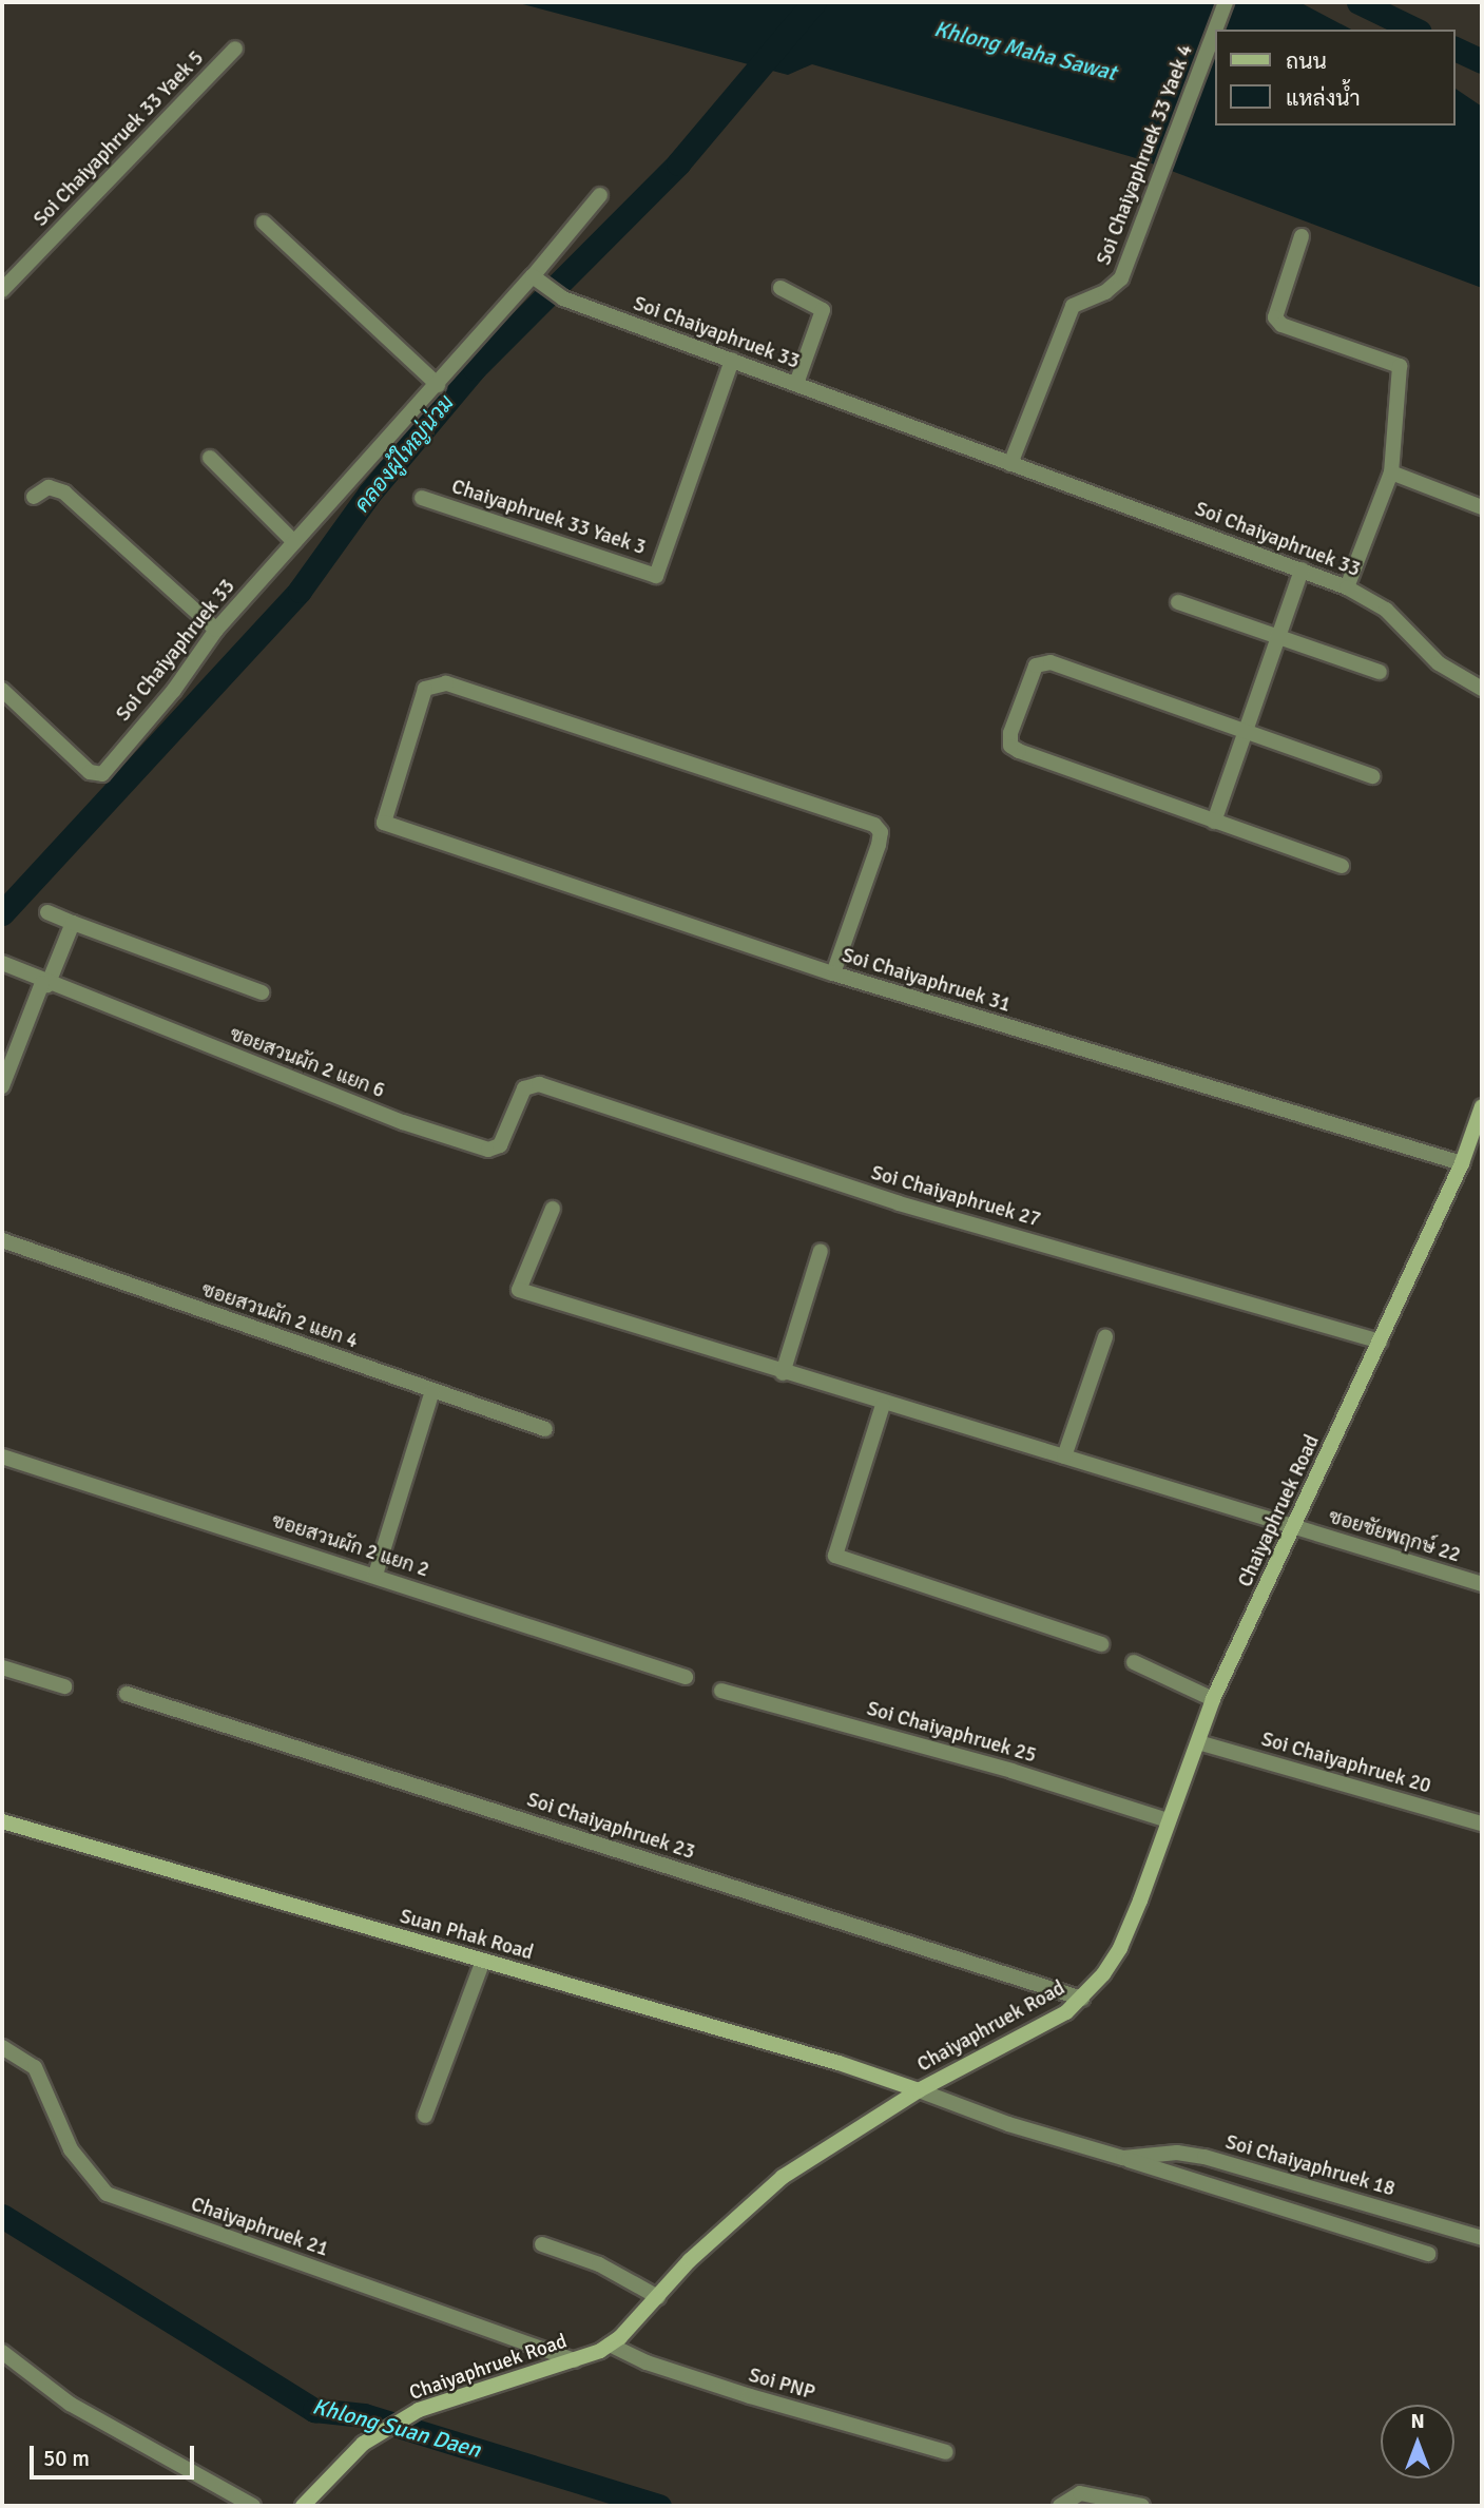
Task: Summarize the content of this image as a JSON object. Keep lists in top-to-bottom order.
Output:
{
  "streets": {
    "street": [
      "Soi Chaiyaphruek 33 Yaek 5",
      "Soi Chaiyaphruek 33 Yaek 4",
      "Soi Chaiyaphruek 33",
      "Chaiyaphruek 33 Yaek 3",
      "Soi Chaiyaphruek 31",
      "ซอยสวนผัก 2 แยก 6",
      "Soi Chaiyaphruek 27",
      "ซอยสวนผัก 2 แยก 4",
      "Chaiyaphruek Road",
      "ซอยชัยพฤกษ์ 22",
      "ซอยสวนผัก 2 แยก 2",
      "Soi Chaiyaphruek 25",
      "Soi Chaiyaphruek 20",
      "Soi Chaiyaphruek 23",
      "Suan Phak Road",
      "Soi Chaiyaphruek 18",
      "Chaiyaphruek 21",
      "Soi PNP"
    ]
  },
  "crossings": [
    ["Soi Chaiyaphruek 33 Yaek 4", "Soi Chaiyaphruek 33"],
    ["Soi Chaiyaphruek 33", "Chaiyaphruek 33 Yaek 3"],
    ["Soi Chaiyaphruek 31", "Chaiyaphruek Road"],
    ["ซอยสวนผัก 2 แยก 6", "Soi Chaiyaphruek 27"],
    ["Soi Chaiyaphruek 27", "Chaiyaphruek Road"],
    ["Chaiyaphruek Road", "ซอยชัยพฤกษ์ 22"],
    ["Chaiyaphruek Road", "Soi Chaiyaphruek 25"],
    ["Chaiyaphruek Road", "Soi Chaiyaphruek 20"],
    ["Chaiyaphruek Road", "Soi Chaiyaphruek 23"],
    ["Chaiyaphruek Road", "Suan Phak Road"],
    ["Chaiyaphruek Road", "Soi Chaiyaphruek 18"],
    ["Chaiyaphruek Road", "Chaiyaphruek 21"],
    ["Chaiyaphruek Road", "Soi PNP"],
    ["Suan Phak Road", "Soi Chaiyaphruek 18"]
  ],
  "water": ["Khlong Maha Sawat", "คลองผู้ใหญ่น่วม", "Khlong Suan Daen"],
  "legend": ["ถนน", "แหล่งน้ำ"],
  "scale_bar": "50 m",
  "north": "top"
}
